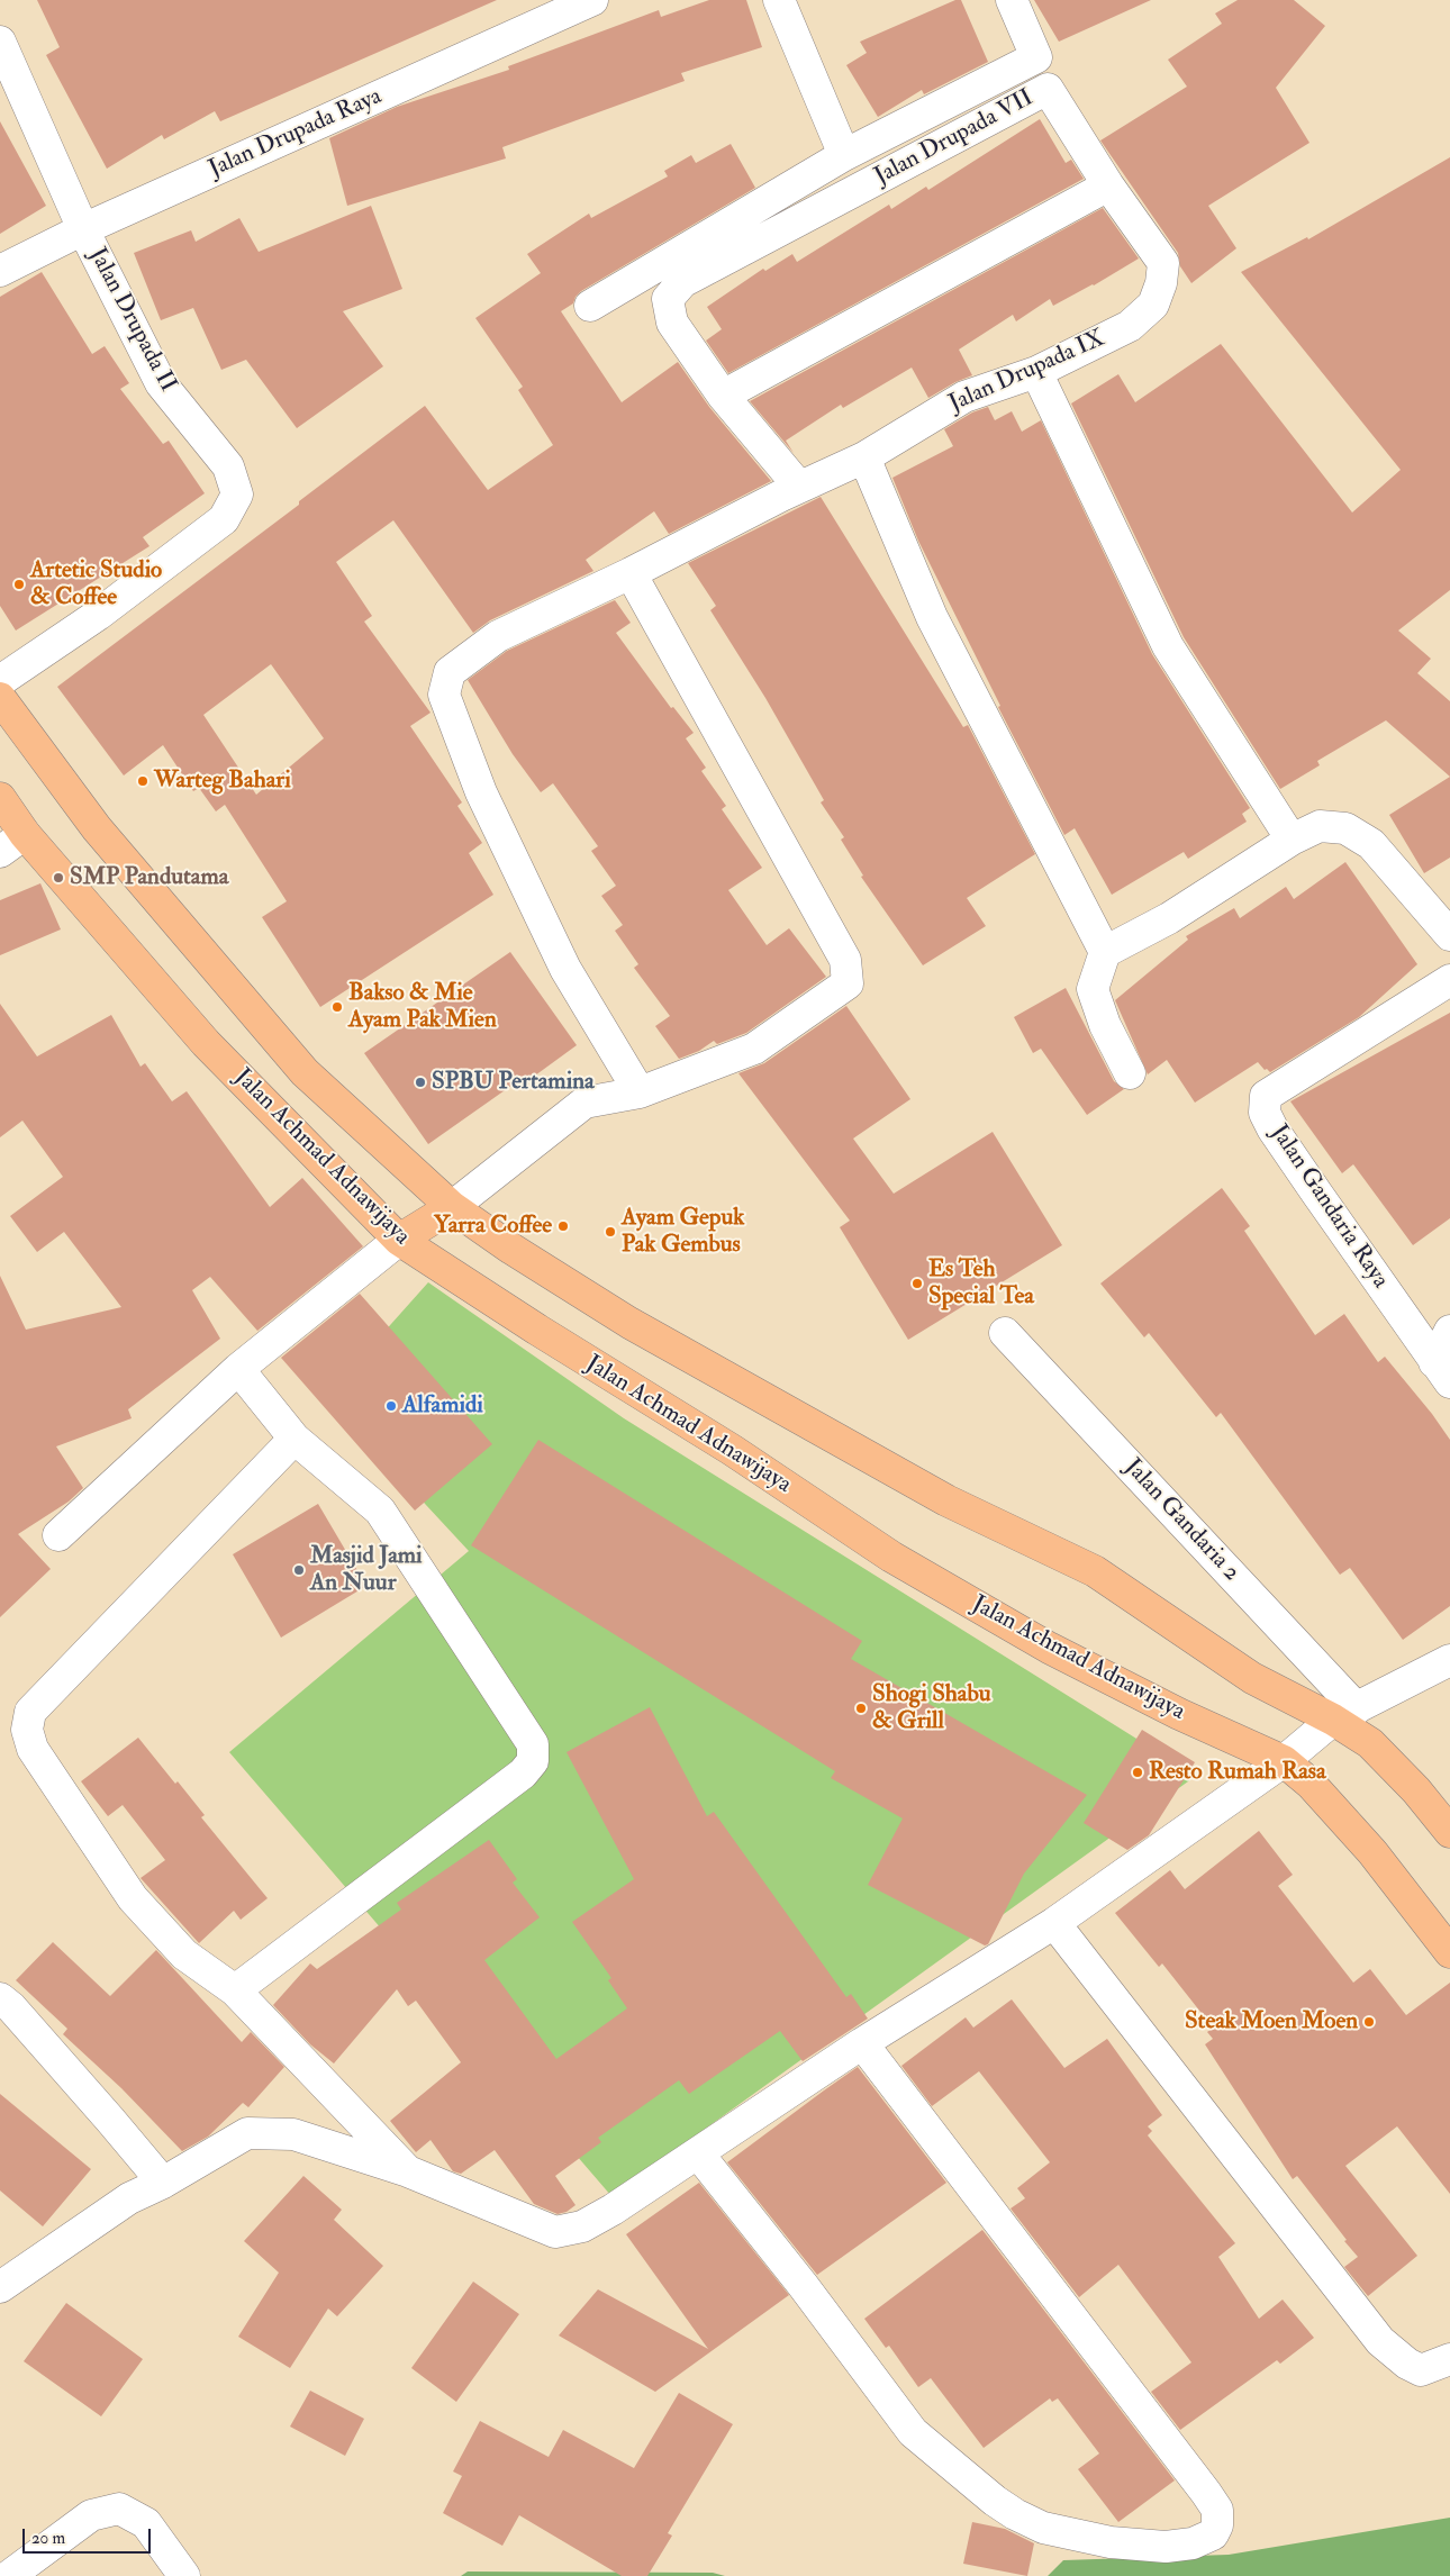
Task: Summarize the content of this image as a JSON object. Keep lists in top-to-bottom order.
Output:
{
  "streets": {
    "main road": ["Jalan Achmad Adnawijaya"],
    "street": [
      "Jalan Drupada Raya",
      "Jalan Drupada VII",
      "Jalan Drupada II",
      "Jalan Drupada IX",
      "Jalan Gandaria Raya",
      "Jalan Gandaria 2"
    ]
  },
  "crossings": [
    ["Jalan Drupada Raya", "Jalan Drupada II"],
    ["Jalan Drupada VII", "Jalan Drupada IX"],
    ["Jalan Achmad Adnawijaya", "Jalan Gandaria 2"]
  ],
  "places": [
    "Artetic Studio & Coffee",
    "Warteg Bahari",
    "SMP Pandutama",
    "Bakso & Mie Ayam Pak Mien",
    "SPBU Pertamina",
    "Yarra Coffee",
    "Ayam Gepuk Pak Gembus",
    "Es Teh Special Tea",
    "Alfamidi",
    "Masjid Jami An Nuur",
    "Shogi Shabu & Grill",
    "Resto Rumah Rasa",
    "Steak Moen Moen"
  ],
  "scale_bar": "20 m"
}
